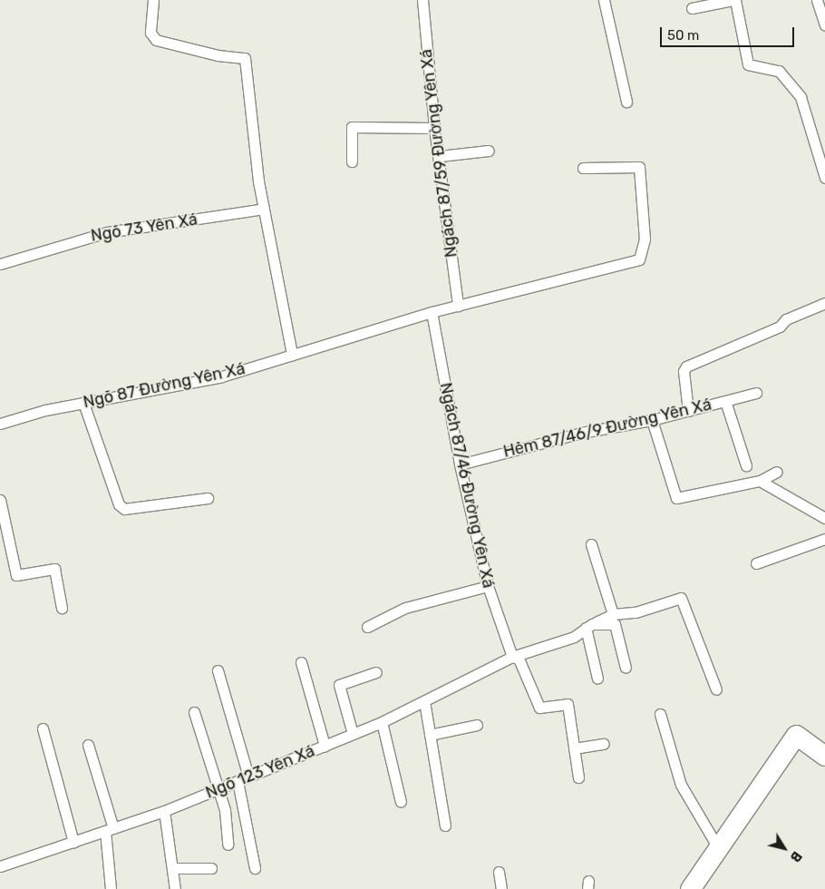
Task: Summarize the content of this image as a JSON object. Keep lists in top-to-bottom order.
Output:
{
  "streets": {
    "lane": [
      "Ngách 87/59 Đường Yên Xá",
      "Ngõ 73 Yên Xá",
      "Ngõ 87 Đường Yên Xá",
      "Hẻm 87/46/9 Đường Yên Xá",
      "Ngách 87/46 Đường Yên Xá",
      "Ngõ 123 Yên Xá"
    ]
  },
  "crossings": [
    ["Ngách 87/59 Đường Yên Xá", "Ngõ 87 Đường Yên Xá"],
    ["Ngõ 87 Đường Yên Xá", "Ngách 87/46 Đường Yên Xá"],
    ["Hẻm 87/46/9 Đường Yên Xá", "Ngách 87/46 Đường Yên Xá"],
    ["Ngách 87/46 Đường Yên Xá", "Ngõ 123 Yên Xá"]
  ],
  "scale_bar": "50 m",
  "north": "bottom right"
}
